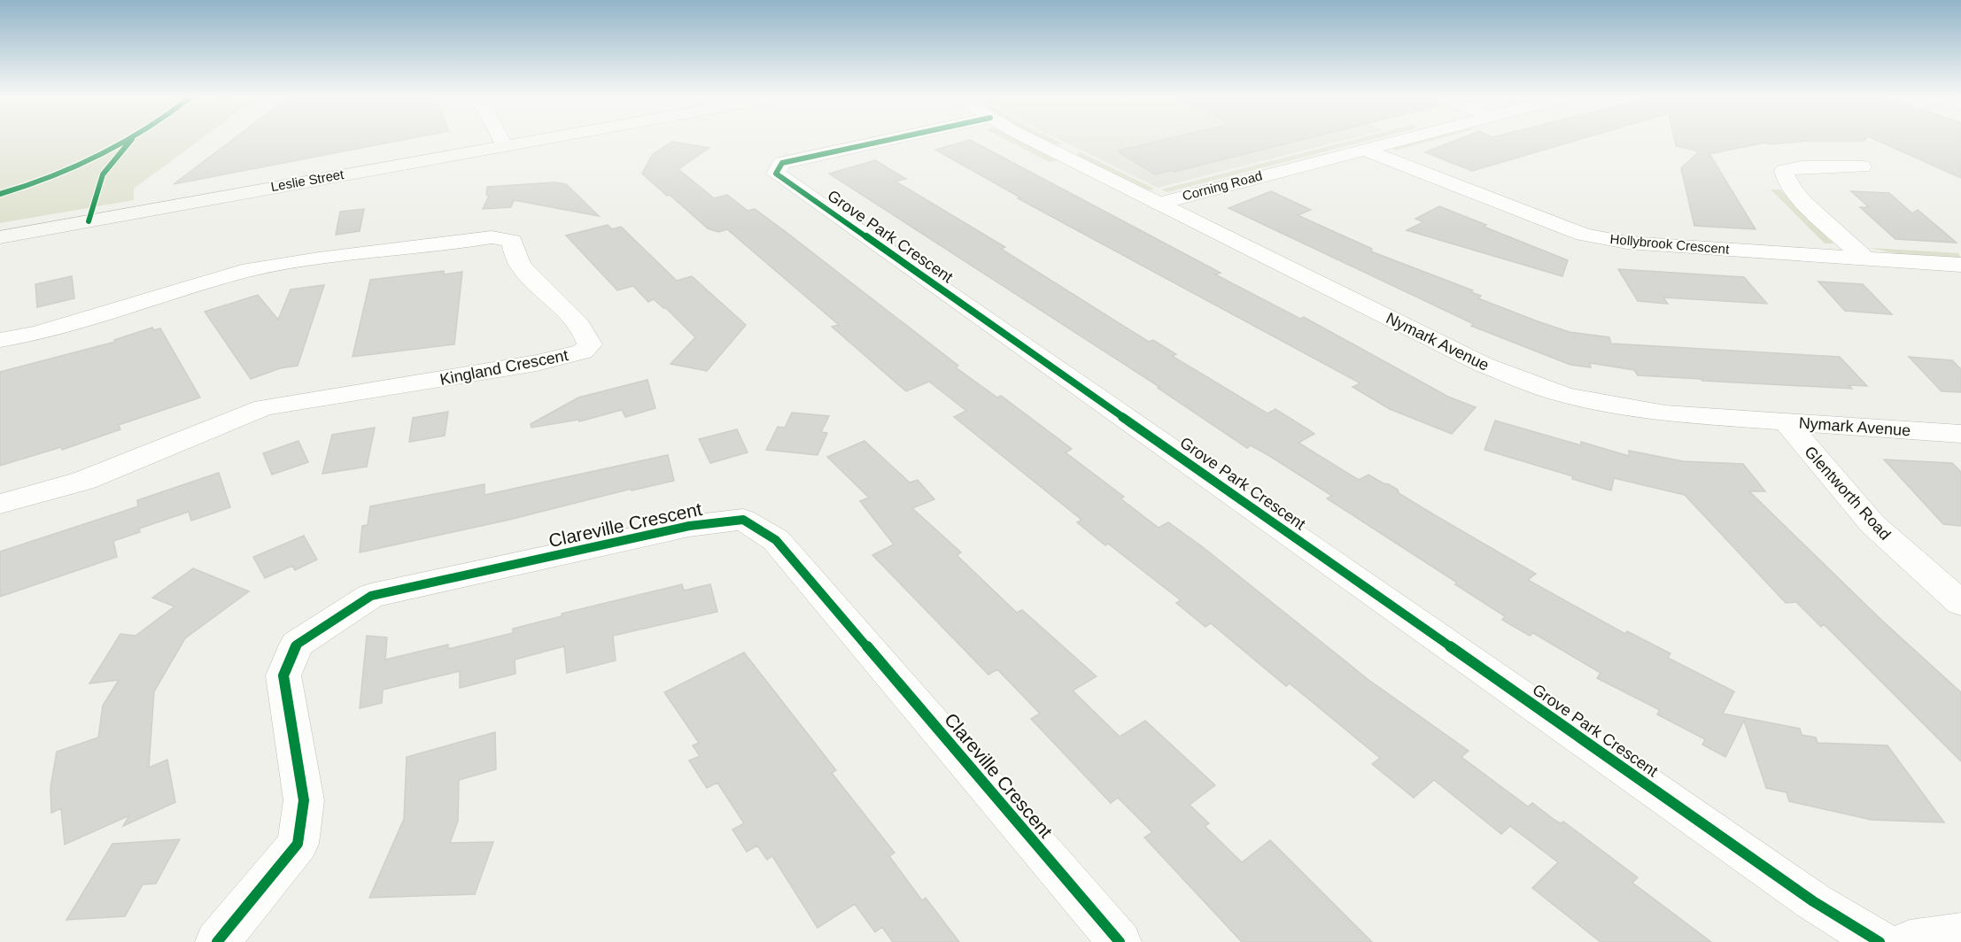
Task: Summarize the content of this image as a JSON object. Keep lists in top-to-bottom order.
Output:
{
  "streets": {
    "main road": ["Leslie Street"],
    "street": [
      "Corning Road",
      "Grove Park Crescent",
      "Hollybrook Crescent",
      "Nymark Avenue",
      "Kingland Crescent",
      "Glentworth Road",
      "Clareville Crescent"
    ]
  },
  "crossings": [
    ["Corning Road", "Hollybrook Crescent"],
    ["Corning Road", "Nymark Avenue"],
    ["Nymark Avenue", "Glentworth Road"]
  ]
}
